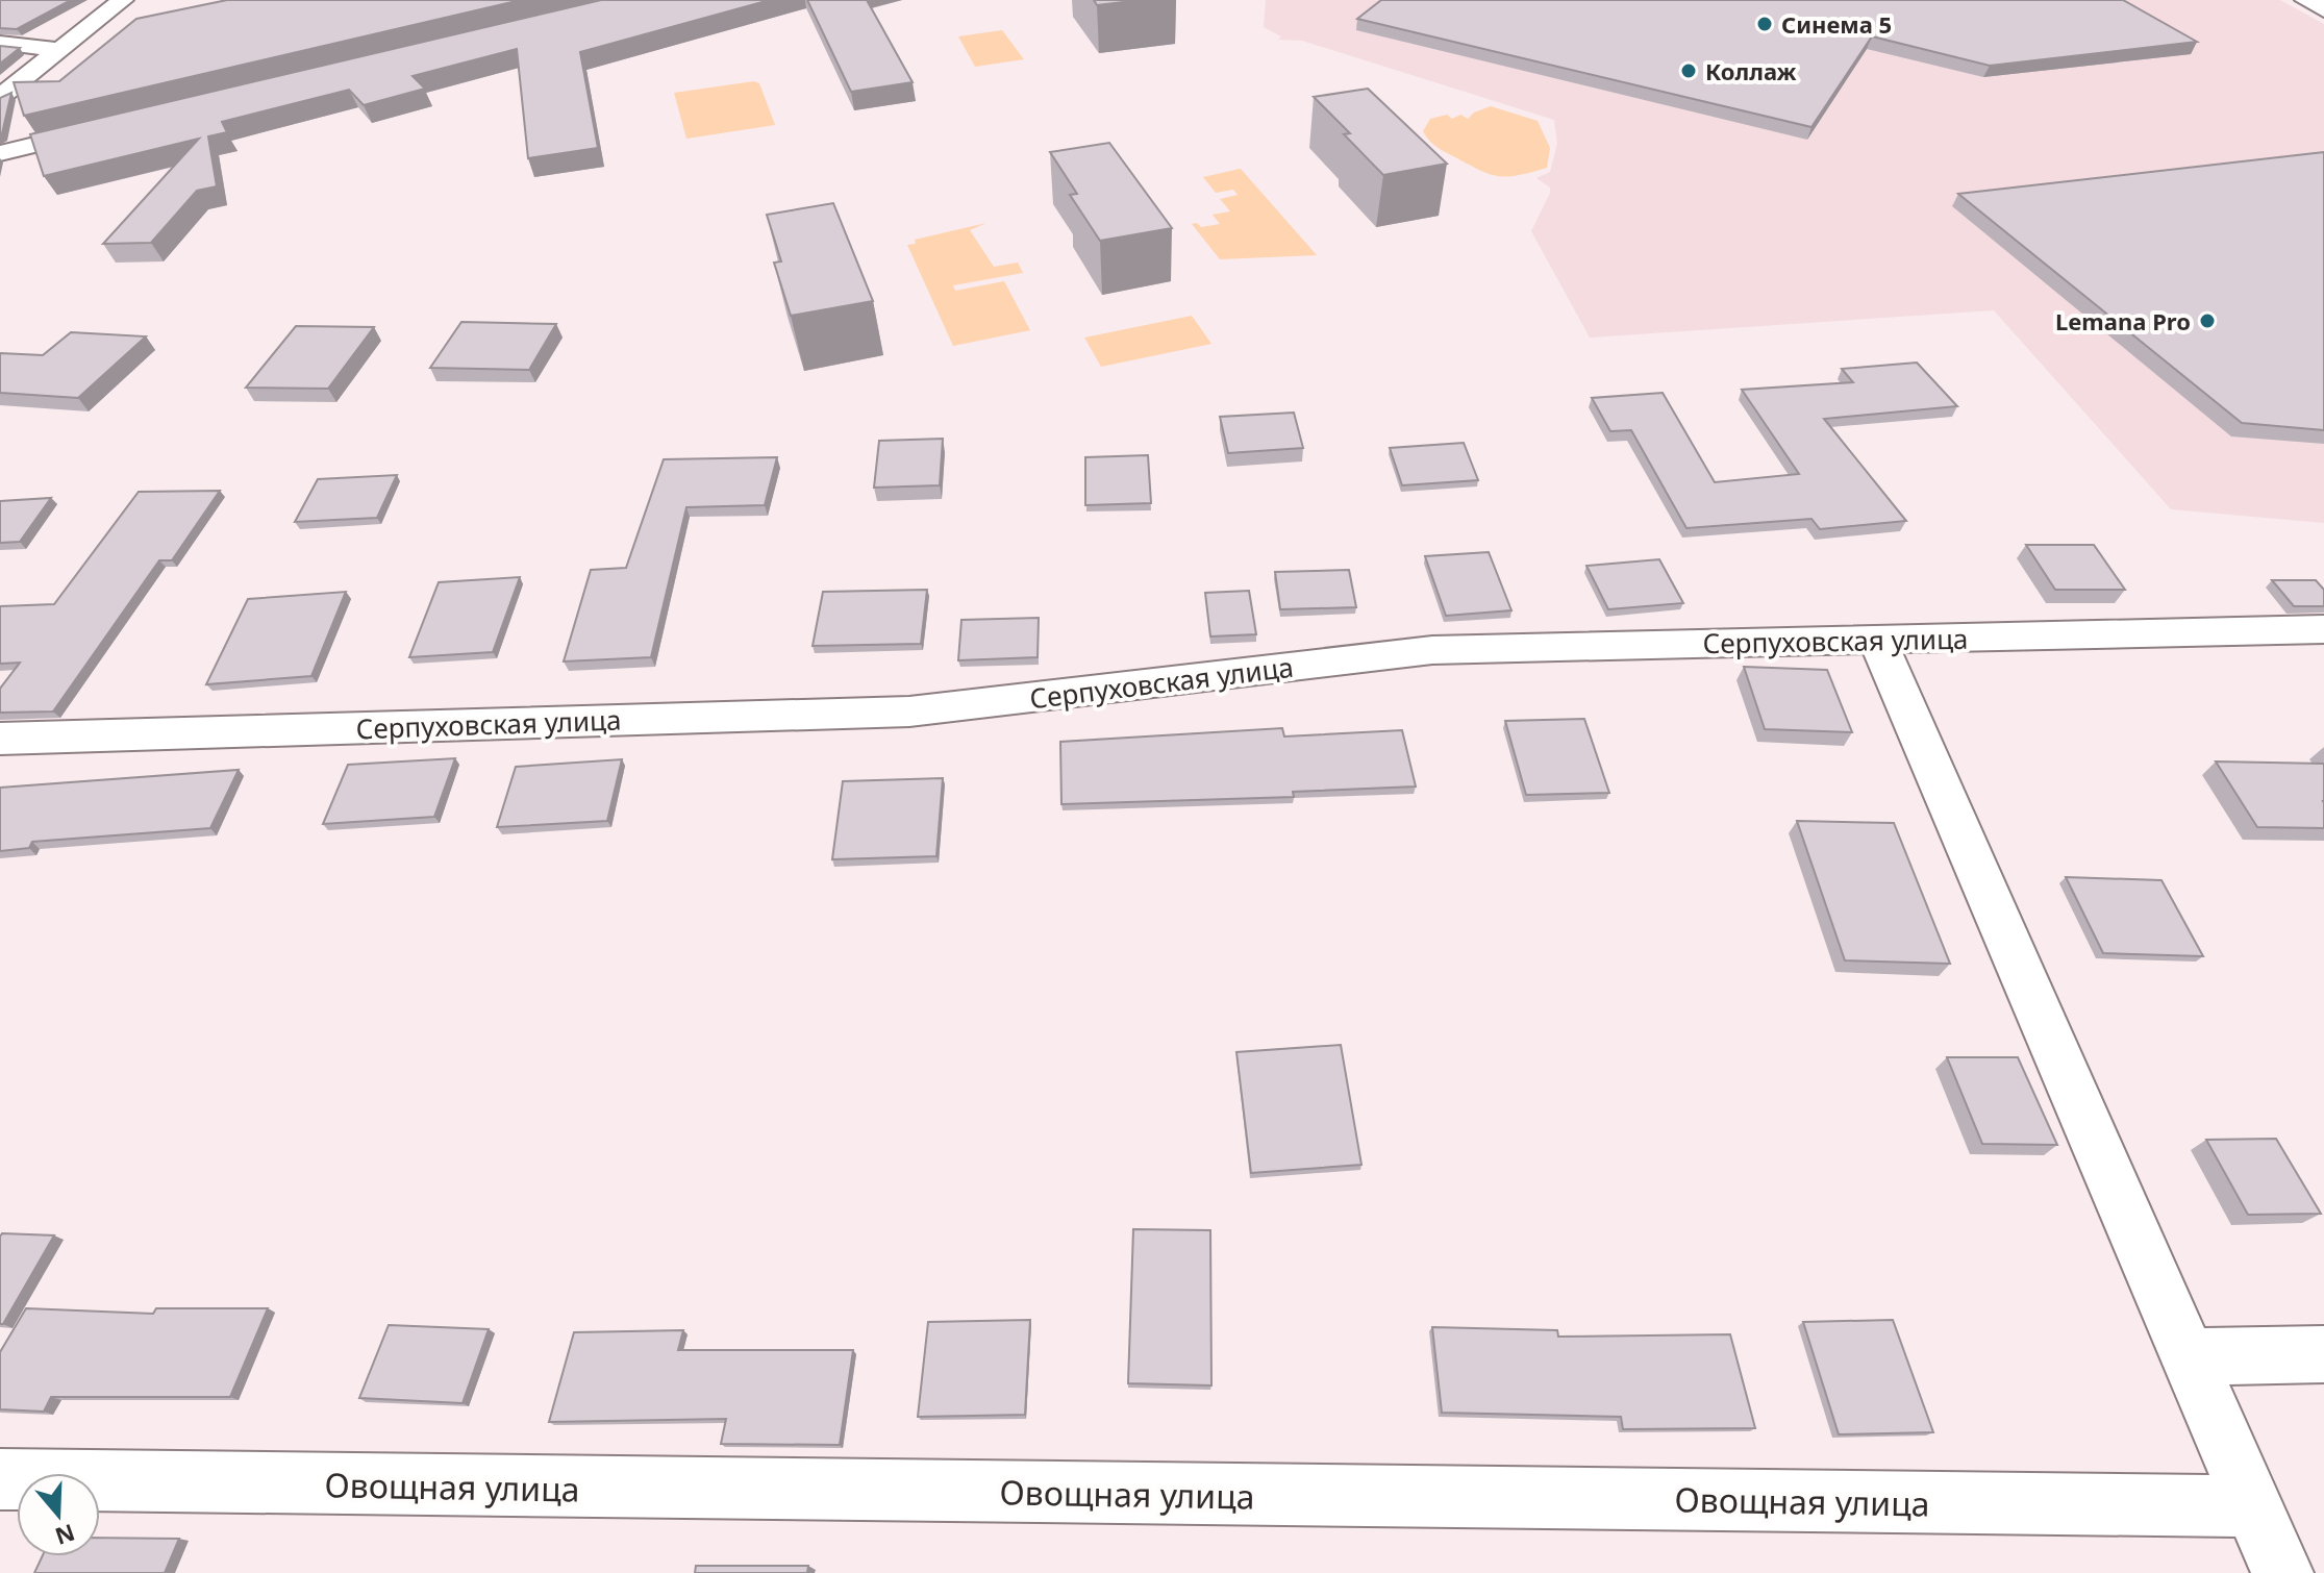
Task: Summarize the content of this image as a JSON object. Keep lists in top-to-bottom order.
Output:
{
  "streets": {
    "street": ["Серпуховская улица", "Овощная улица"]
  },
  "places": ["Синема 5", "Коллаж", "Lemana Pro"],
  "north": "bottom"
}
